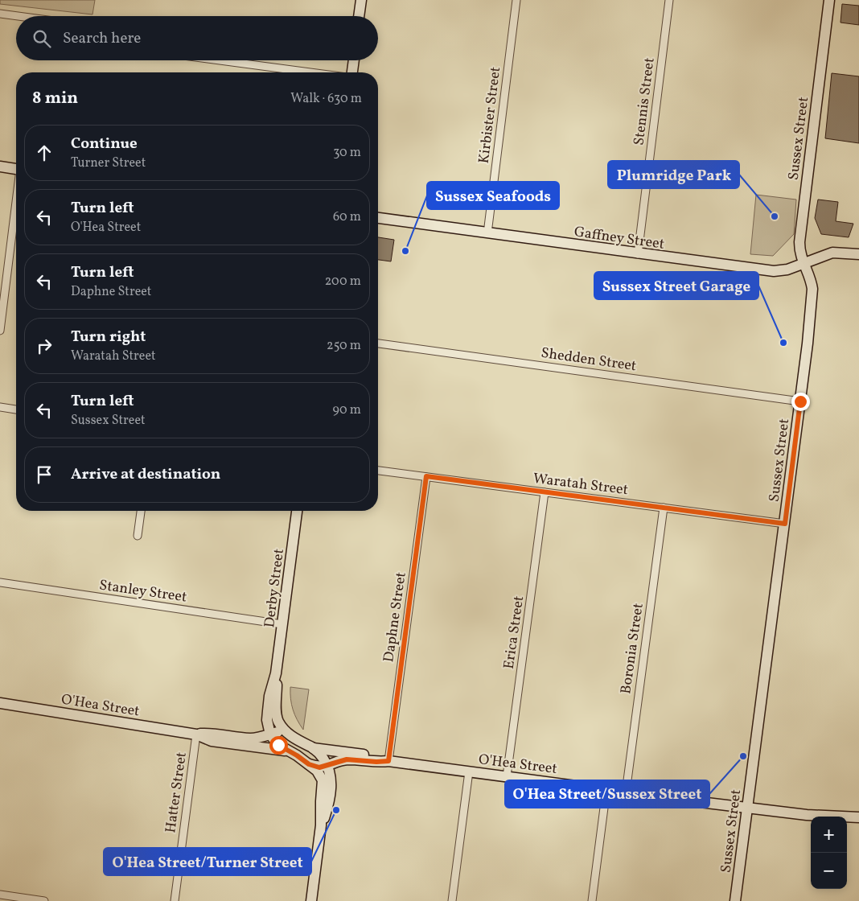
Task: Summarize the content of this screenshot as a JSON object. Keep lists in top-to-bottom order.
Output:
{
  "streets": {
    "street": [
      "Stennis Street",
      "Kirbister Street",
      "Sussex Street",
      "Gaffney Street",
      "Shedden Street",
      "Waratah Street",
      "Derby Street",
      "Stanley Street",
      "Daphne Street",
      "Erica Street",
      "Boronia Street",
      "O'Hea Street",
      "Hatter Street"
    ]
  },
  "crossings": [
    ["Stennis Street", "Gaffney Street"],
    ["Kirbister Street", "Gaffney Street"],
    ["Sussex Street", "Gaffney Street"],
    ["Sussex Street", "Shedden Street"],
    ["Sussex Street", "Waratah Street"],
    ["Sussex Street", "O'Hea Street"],
    ["Waratah Street", "Daphne Street"],
    ["Waratah Street", "Erica Street"],
    ["Waratah Street", "Boronia Street"],
    ["Derby Street", "Stanley Street"],
    ["Derby Street", "O'Hea Street"],
    ["Daphne Street", "O'Hea Street"],
    ["Erica Street", "O'Hea Street"],
    ["Boronia Street", "O'Hea Street"],
    ["O'Hea Street", "Hatter Street"]
  ],
  "places": [
    "Plumridge Park",
    "Sussex Seafoods",
    "Sussex Street Garage",
    "O'Hea Street/Sussex Street",
    "O'Hea Street/Turner Street"
  ],
  "page": {
    "search": "Search here",
    "heading": ["8 min", "Walk · 630 m"],
    "list": [
      ["Continue", "Turner Street", "30 m"],
      ["Turn left", "O'Hea Street", "60 m"],
      ["Turn left", "Daphne Street", "200 m"],
      ["Turn right", "Waratah Street", "250 m"],
      ["Turn left", "Sussex Street", "90 m"],
      "Arrive at destination"
    ],
    "map_buttons": ["+", "−"]
  }
}
